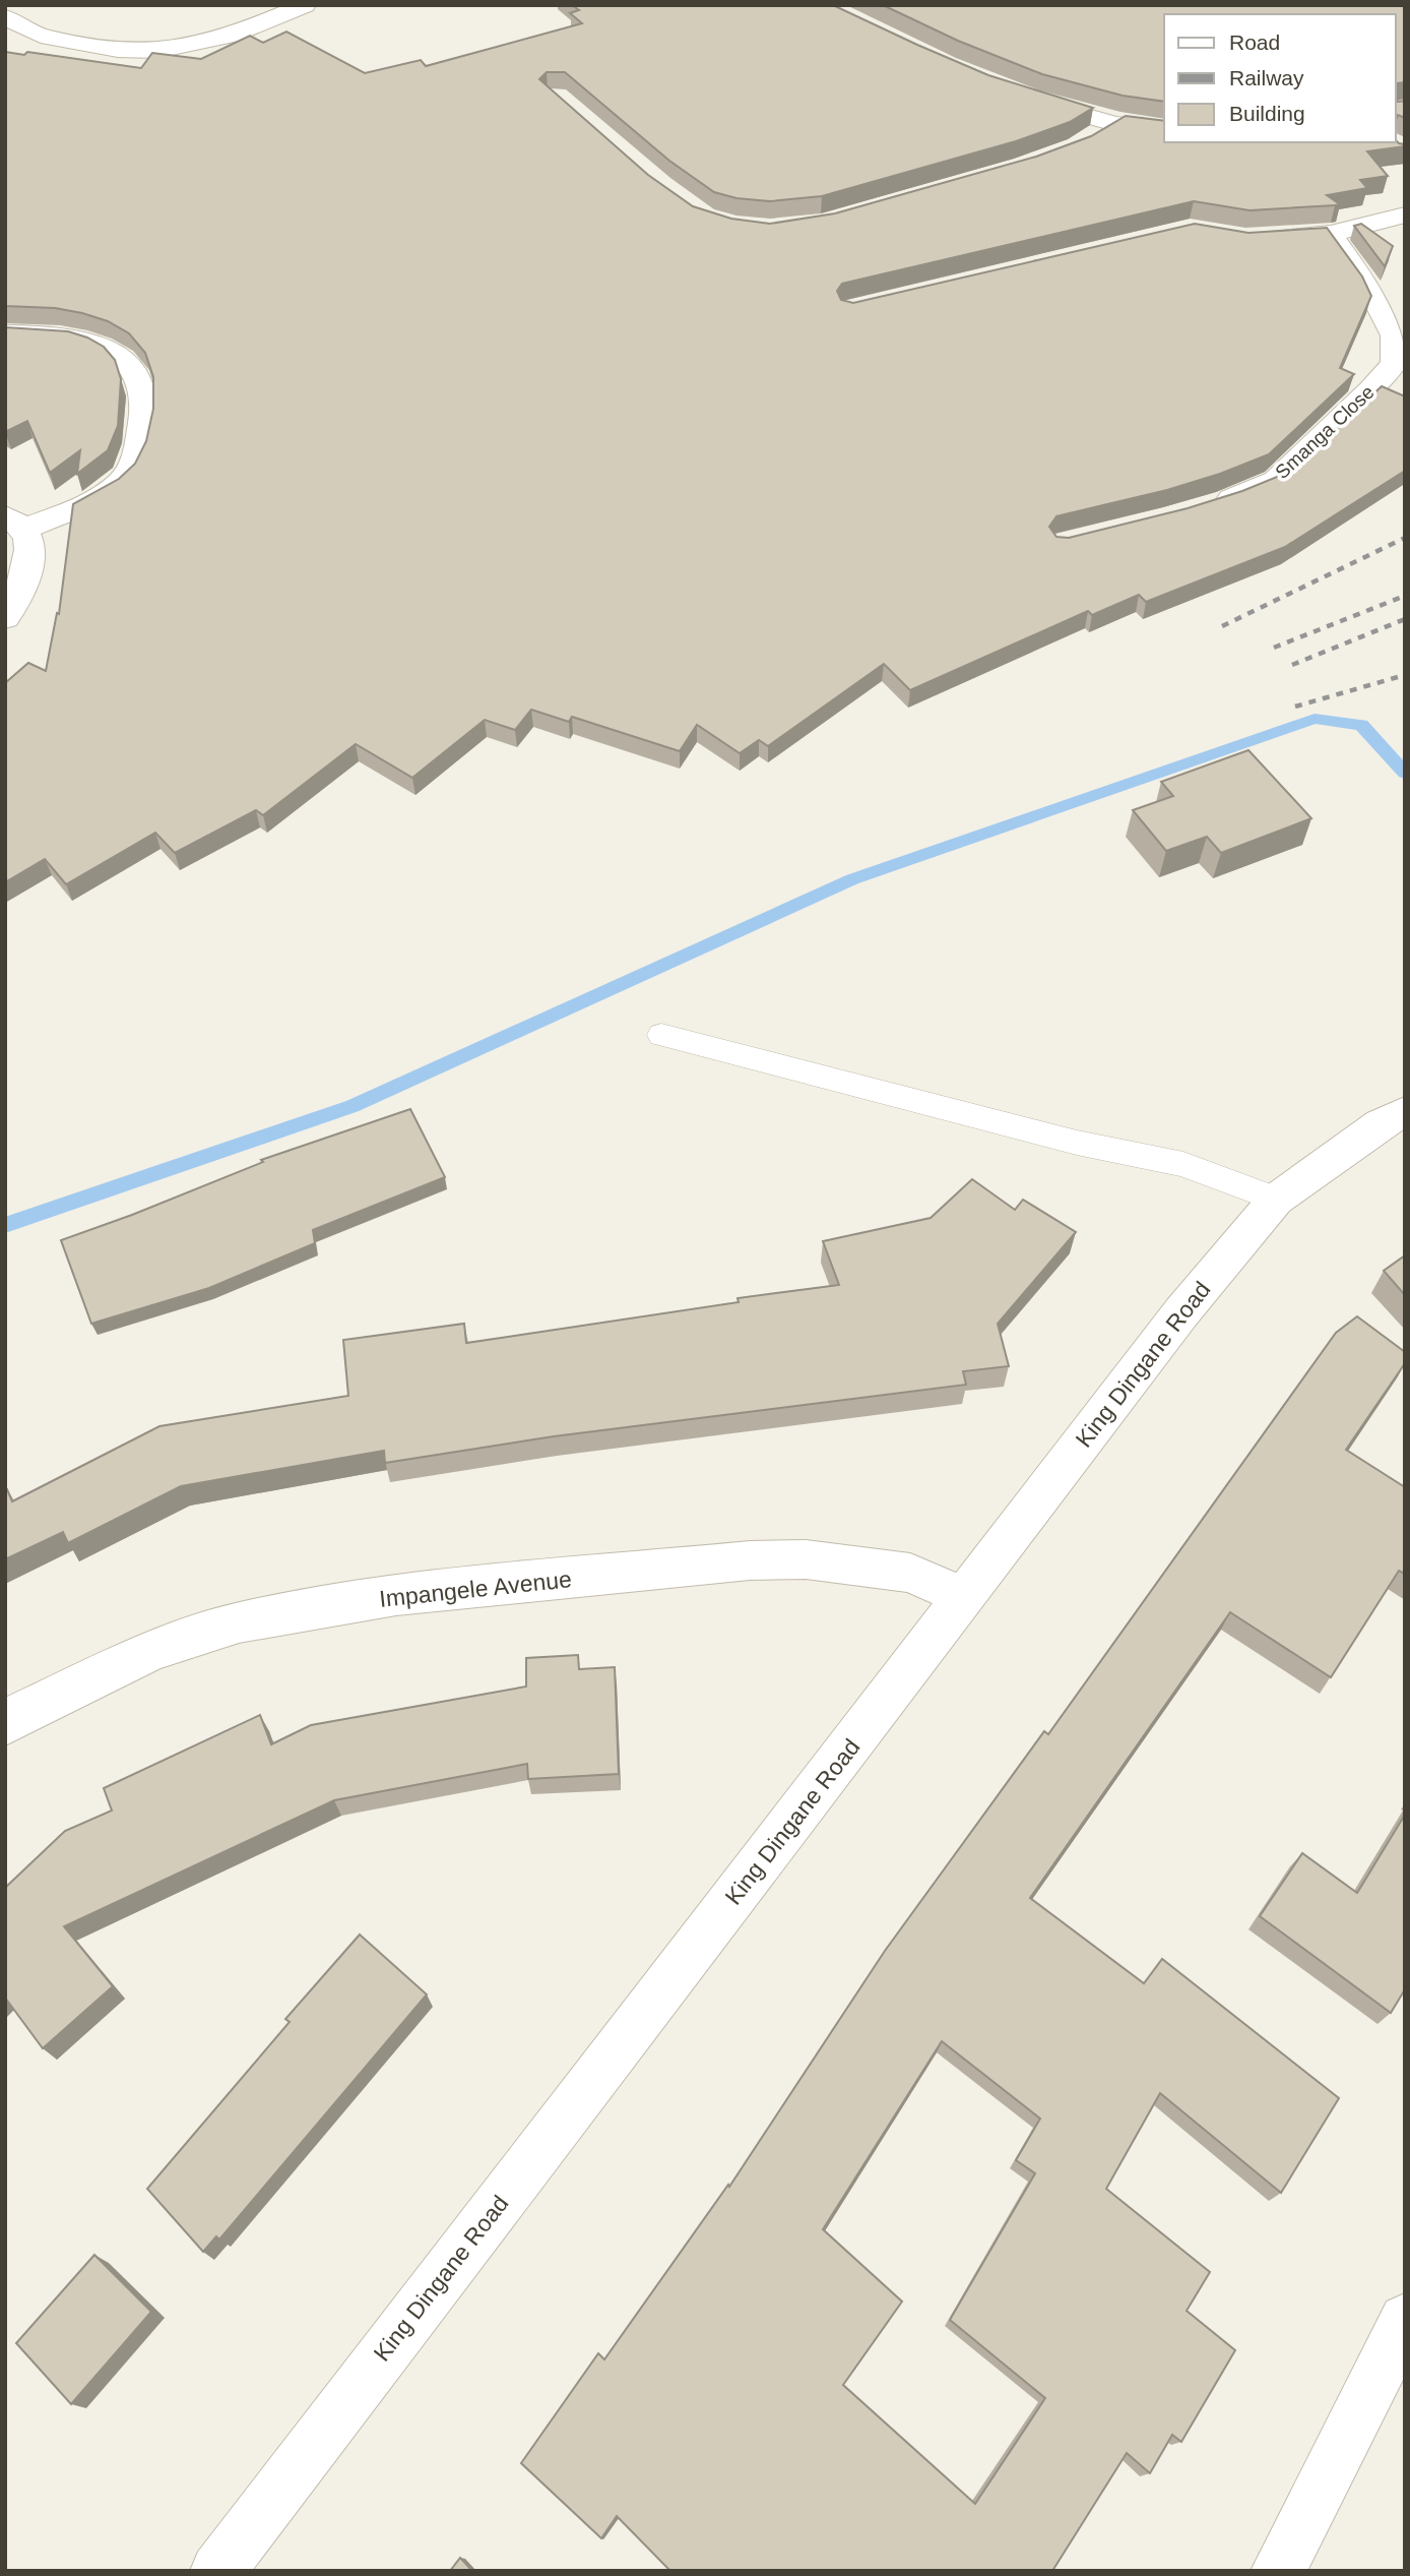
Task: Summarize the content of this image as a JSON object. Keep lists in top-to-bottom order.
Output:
{
  "streets": {
    "street": ["Smanga Close", "King Dingane Road", "Impangele Avenue"]
  },
  "crossings": [
    ["King Dingane Road", "Impangele Avenue"]
  ],
  "legend": ["Road", "Railway", "Building"]
}
